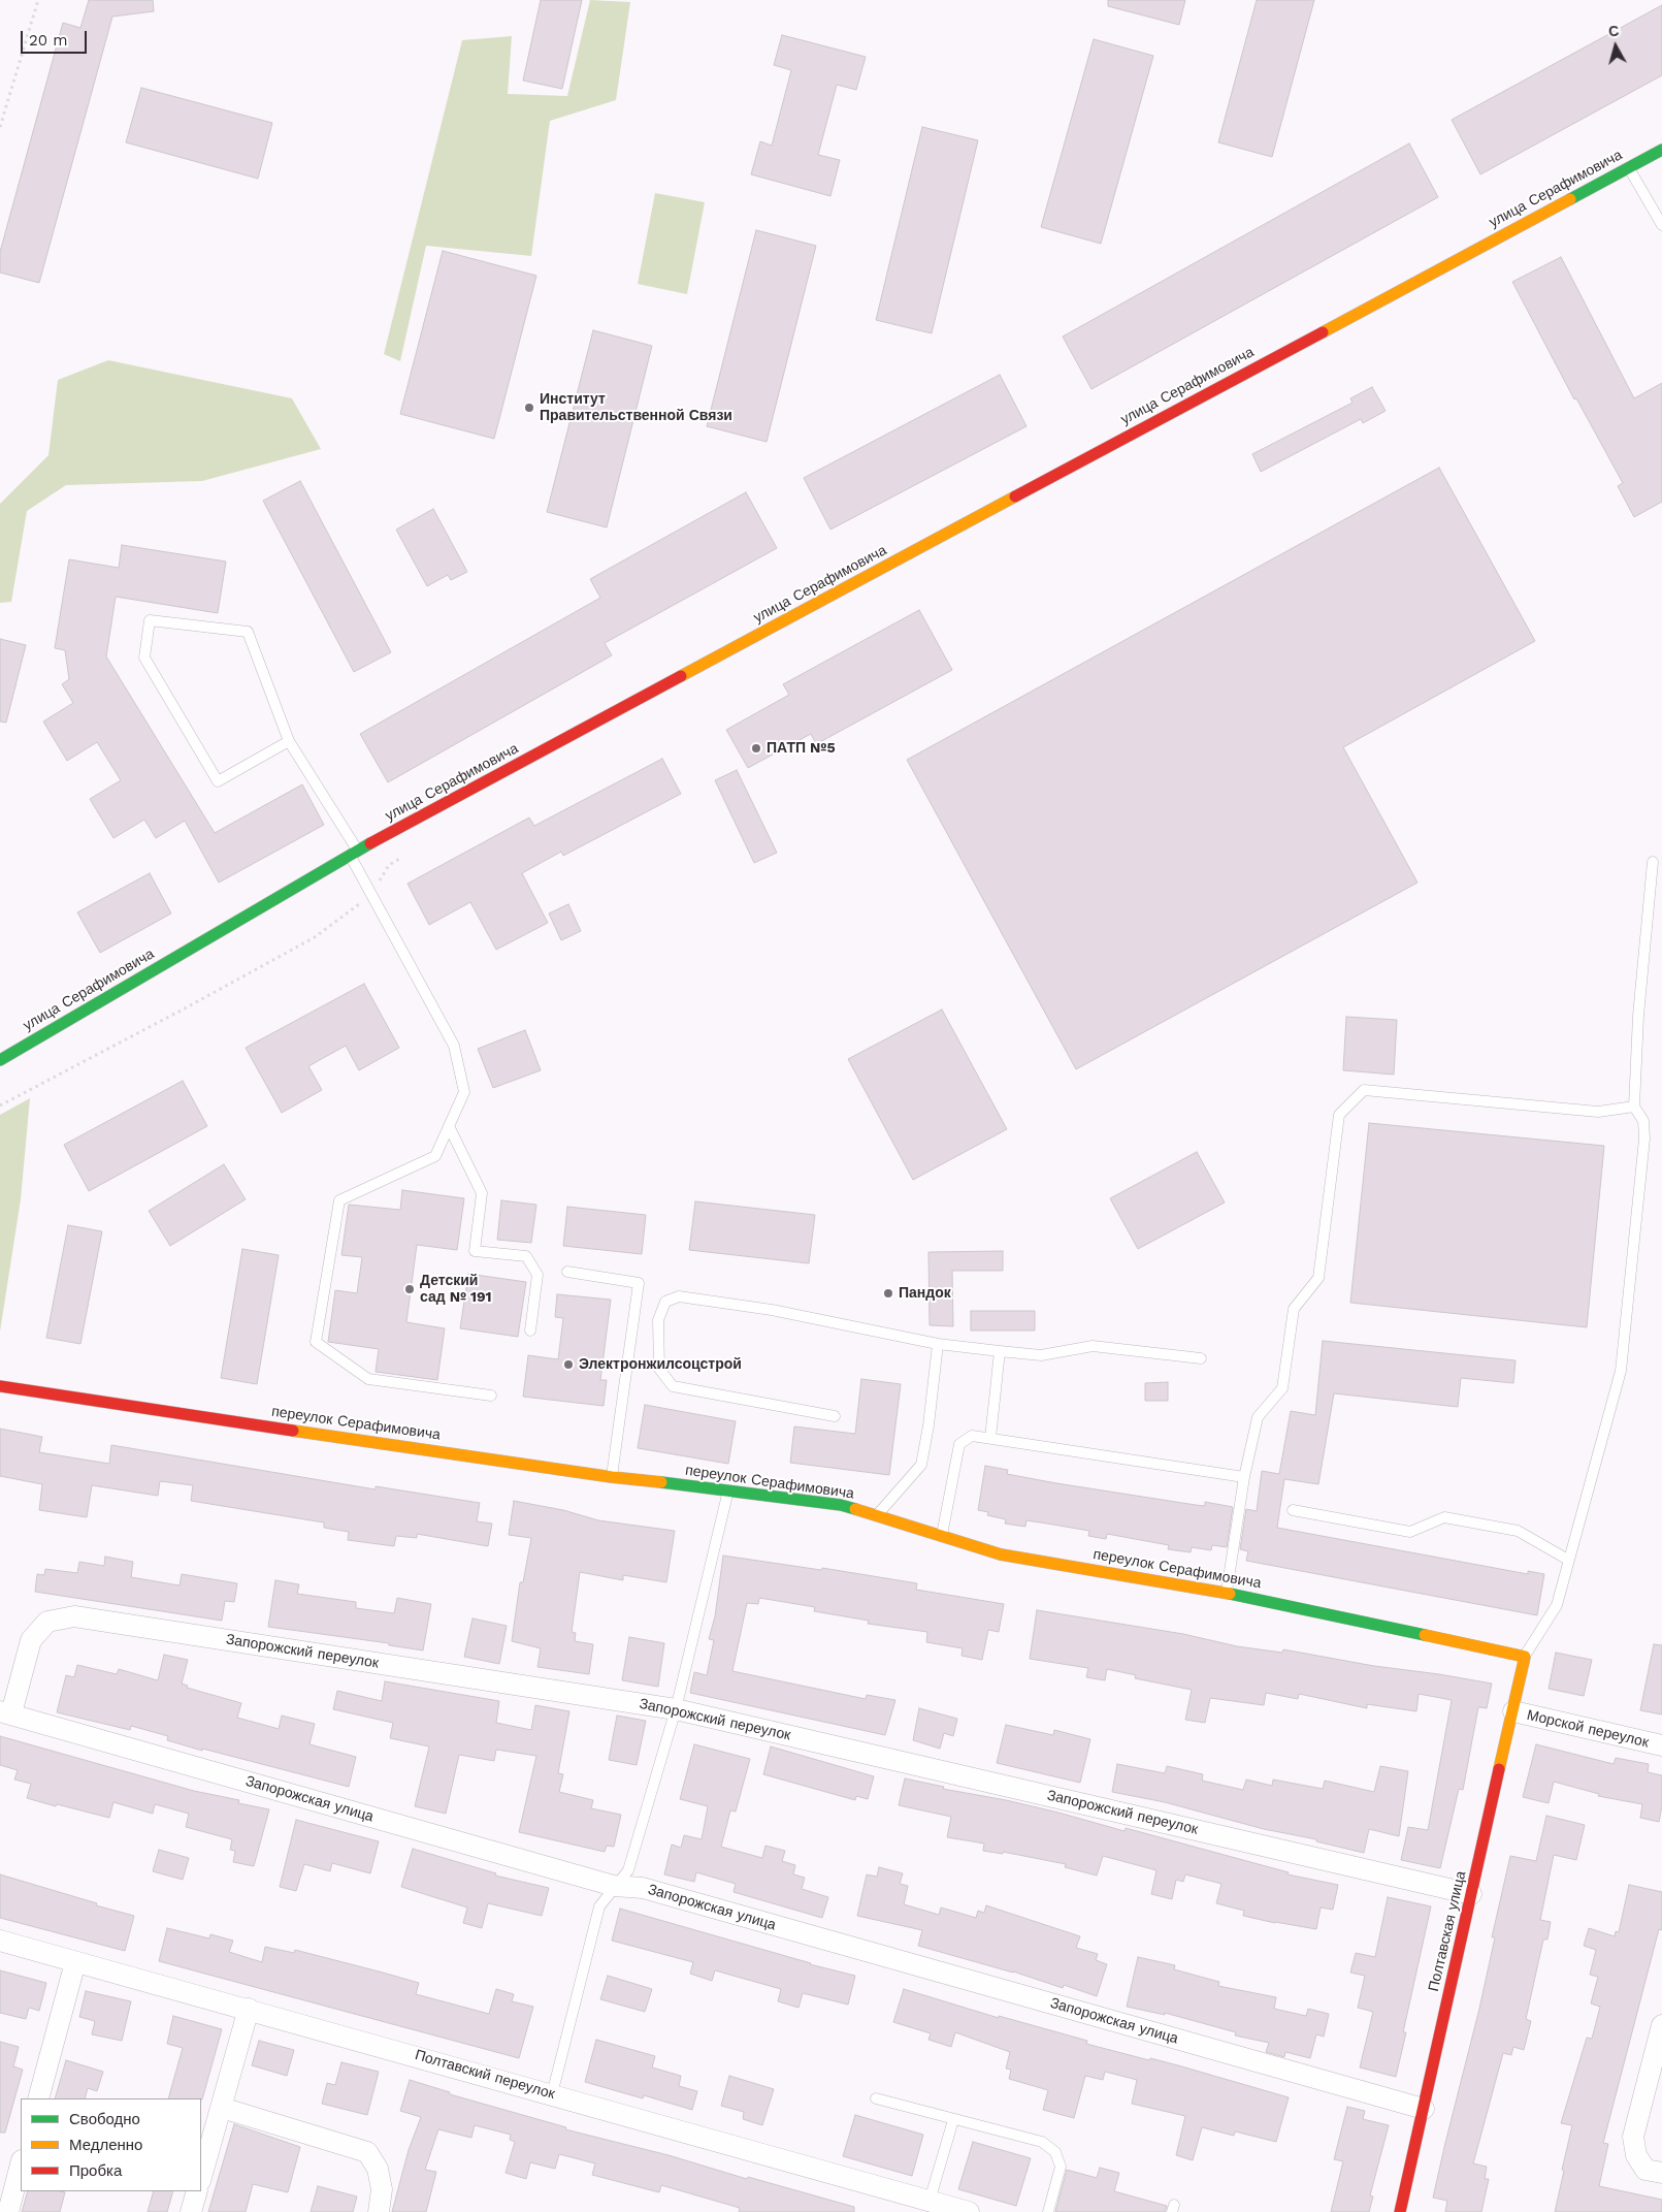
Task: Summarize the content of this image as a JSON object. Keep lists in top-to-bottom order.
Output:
{
  "streets": {
    "street": [
      "улица Серафимовича",
      "переулок Серафимовича",
      "Запорожский переулок",
      "Морской переулок",
      "Запорожская улица",
      "Полтавская улица",
      "Полтавский переулок"
    ]
  },
  "crossings": [
    ["переулок Серафимовича", "Полтавская улица"],
    ["Запорожский переулок", "Запорожская улица"],
    ["Запорожский переулок", "Полтавская улица"],
    ["Морской переулок", "Полтавская улица"],
    ["Запорожская улица", "Полтавская улица"]
  ],
  "places": [
    "Институт Правительственной Связи",
    "ПАТП №5",
    "Детский сад № 191",
    "Пандок",
    "Электронжилсоцстрой"
  ],
  "legend": ["Свободно", "Медленно", "Пробка"],
  "scale_bar": "20 m",
  "north": "top"
}
